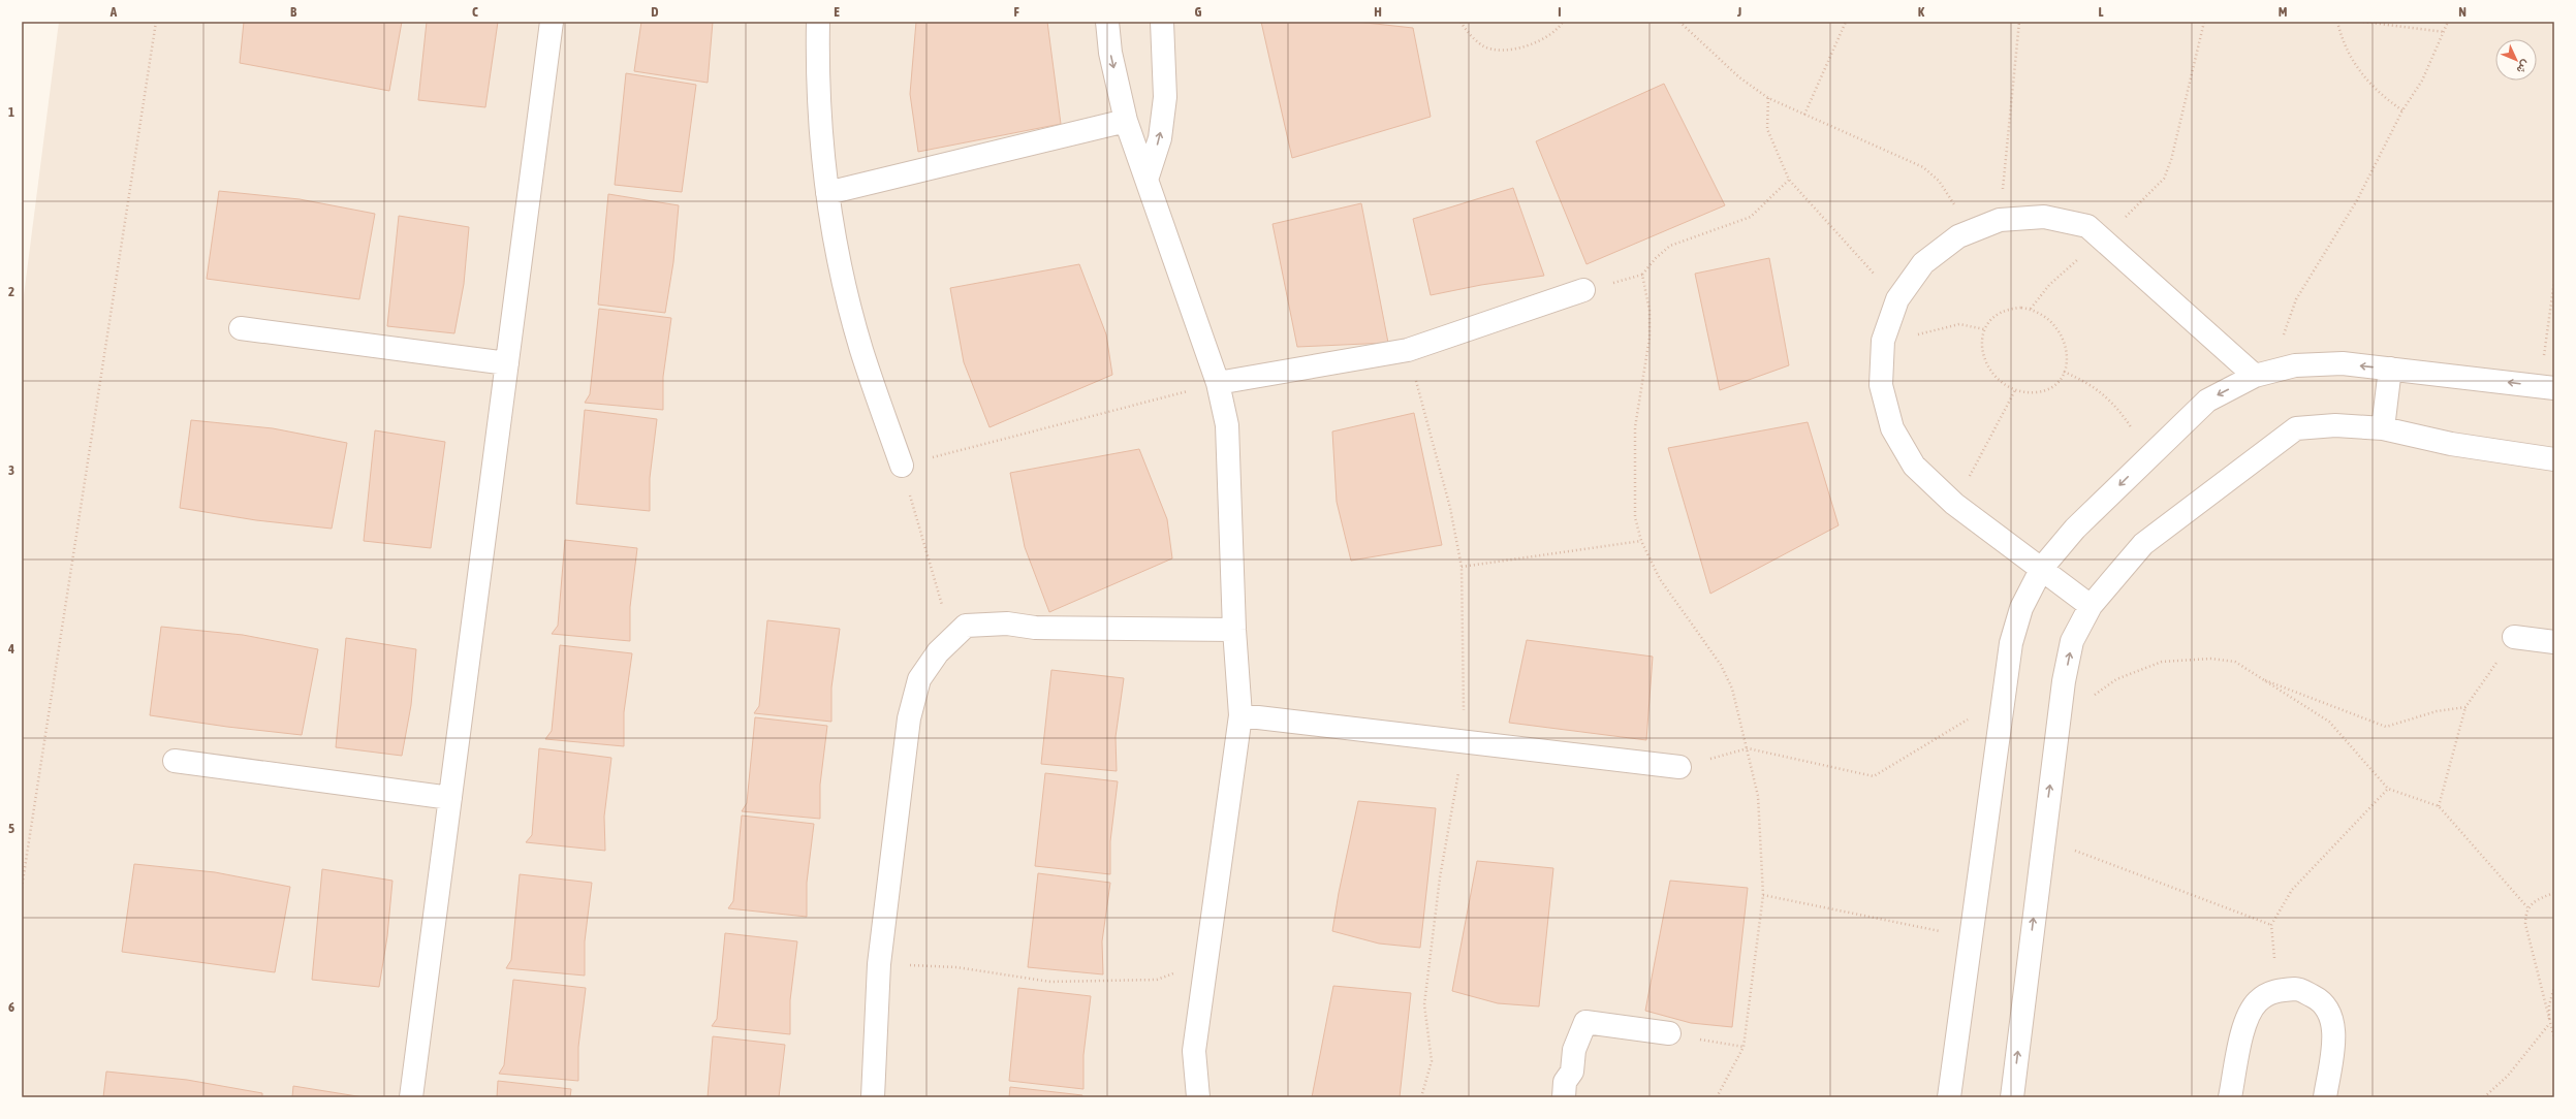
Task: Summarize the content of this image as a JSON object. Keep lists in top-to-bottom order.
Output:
{
  "north": "bottom right",
  "grid": {
    "columns": [
      "A",
      "B",
      "C",
      "D",
      "E",
      "F",
      "G",
      "H",
      "I",
      "J",
      "K",
      "L",
      "M",
      "N"
    ],
    "rows": [
      "1",
      "2",
      "3",
      "4",
      "5",
      "6"
    ]
  }
}
